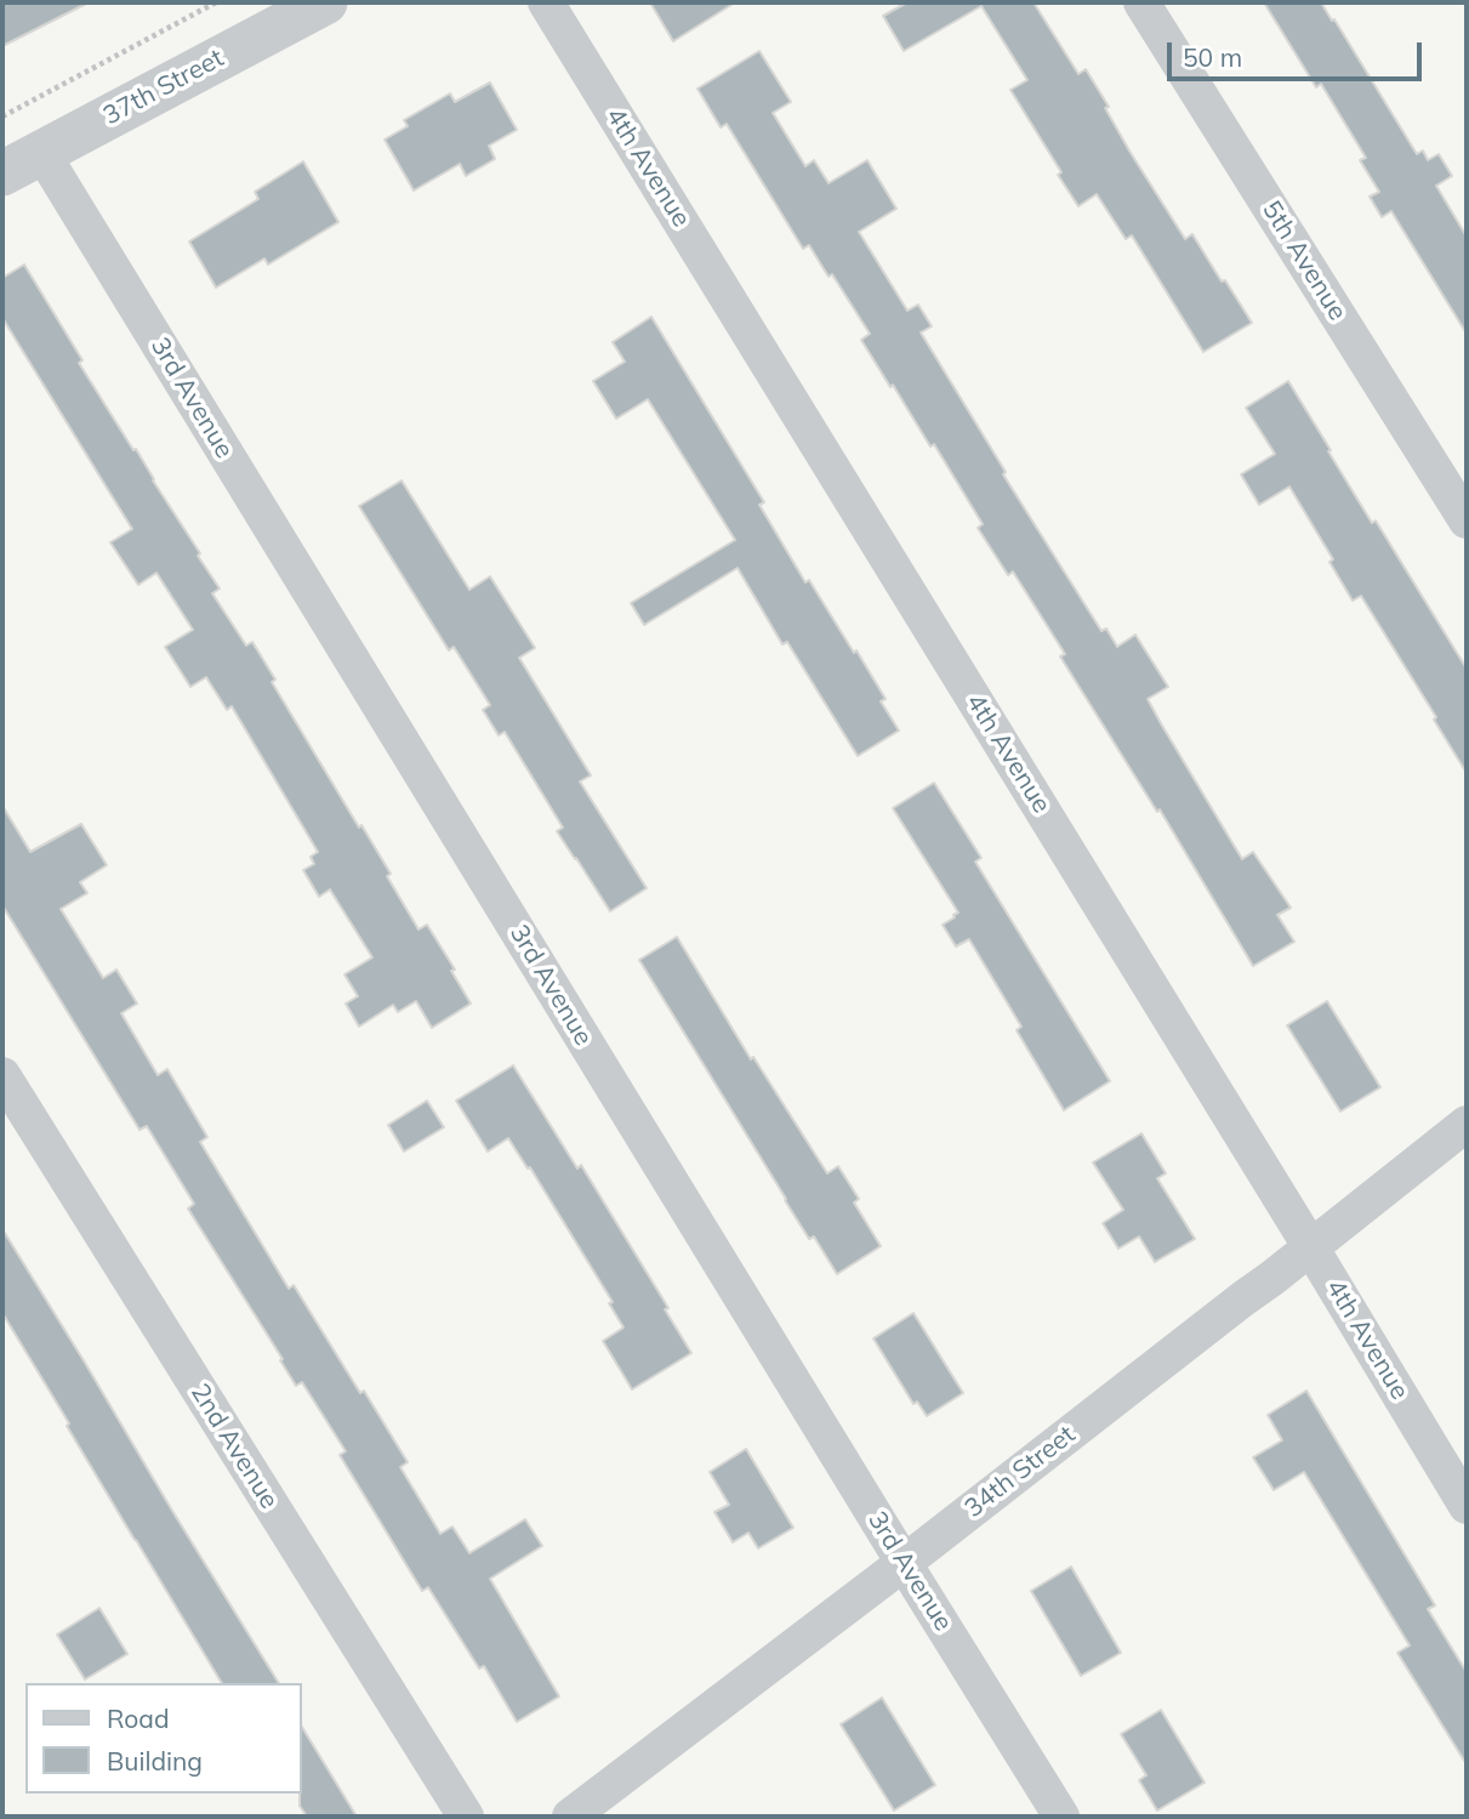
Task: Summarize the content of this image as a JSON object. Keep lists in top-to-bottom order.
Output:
{
  "streets": {
    "street": [
      "37th Street",
      "4th Avenue",
      "5th Avenue",
      "3rd Avenue",
      "2nd Avenue",
      "34th Street"
    ]
  },
  "crossings": [
    ["37th Street", "3rd Avenue"],
    ["4th Avenue", "34th Street"],
    ["3rd Avenue", "34th Street"]
  ],
  "legend": ["Road", "Building"],
  "scale_bar": "50 m"
}
